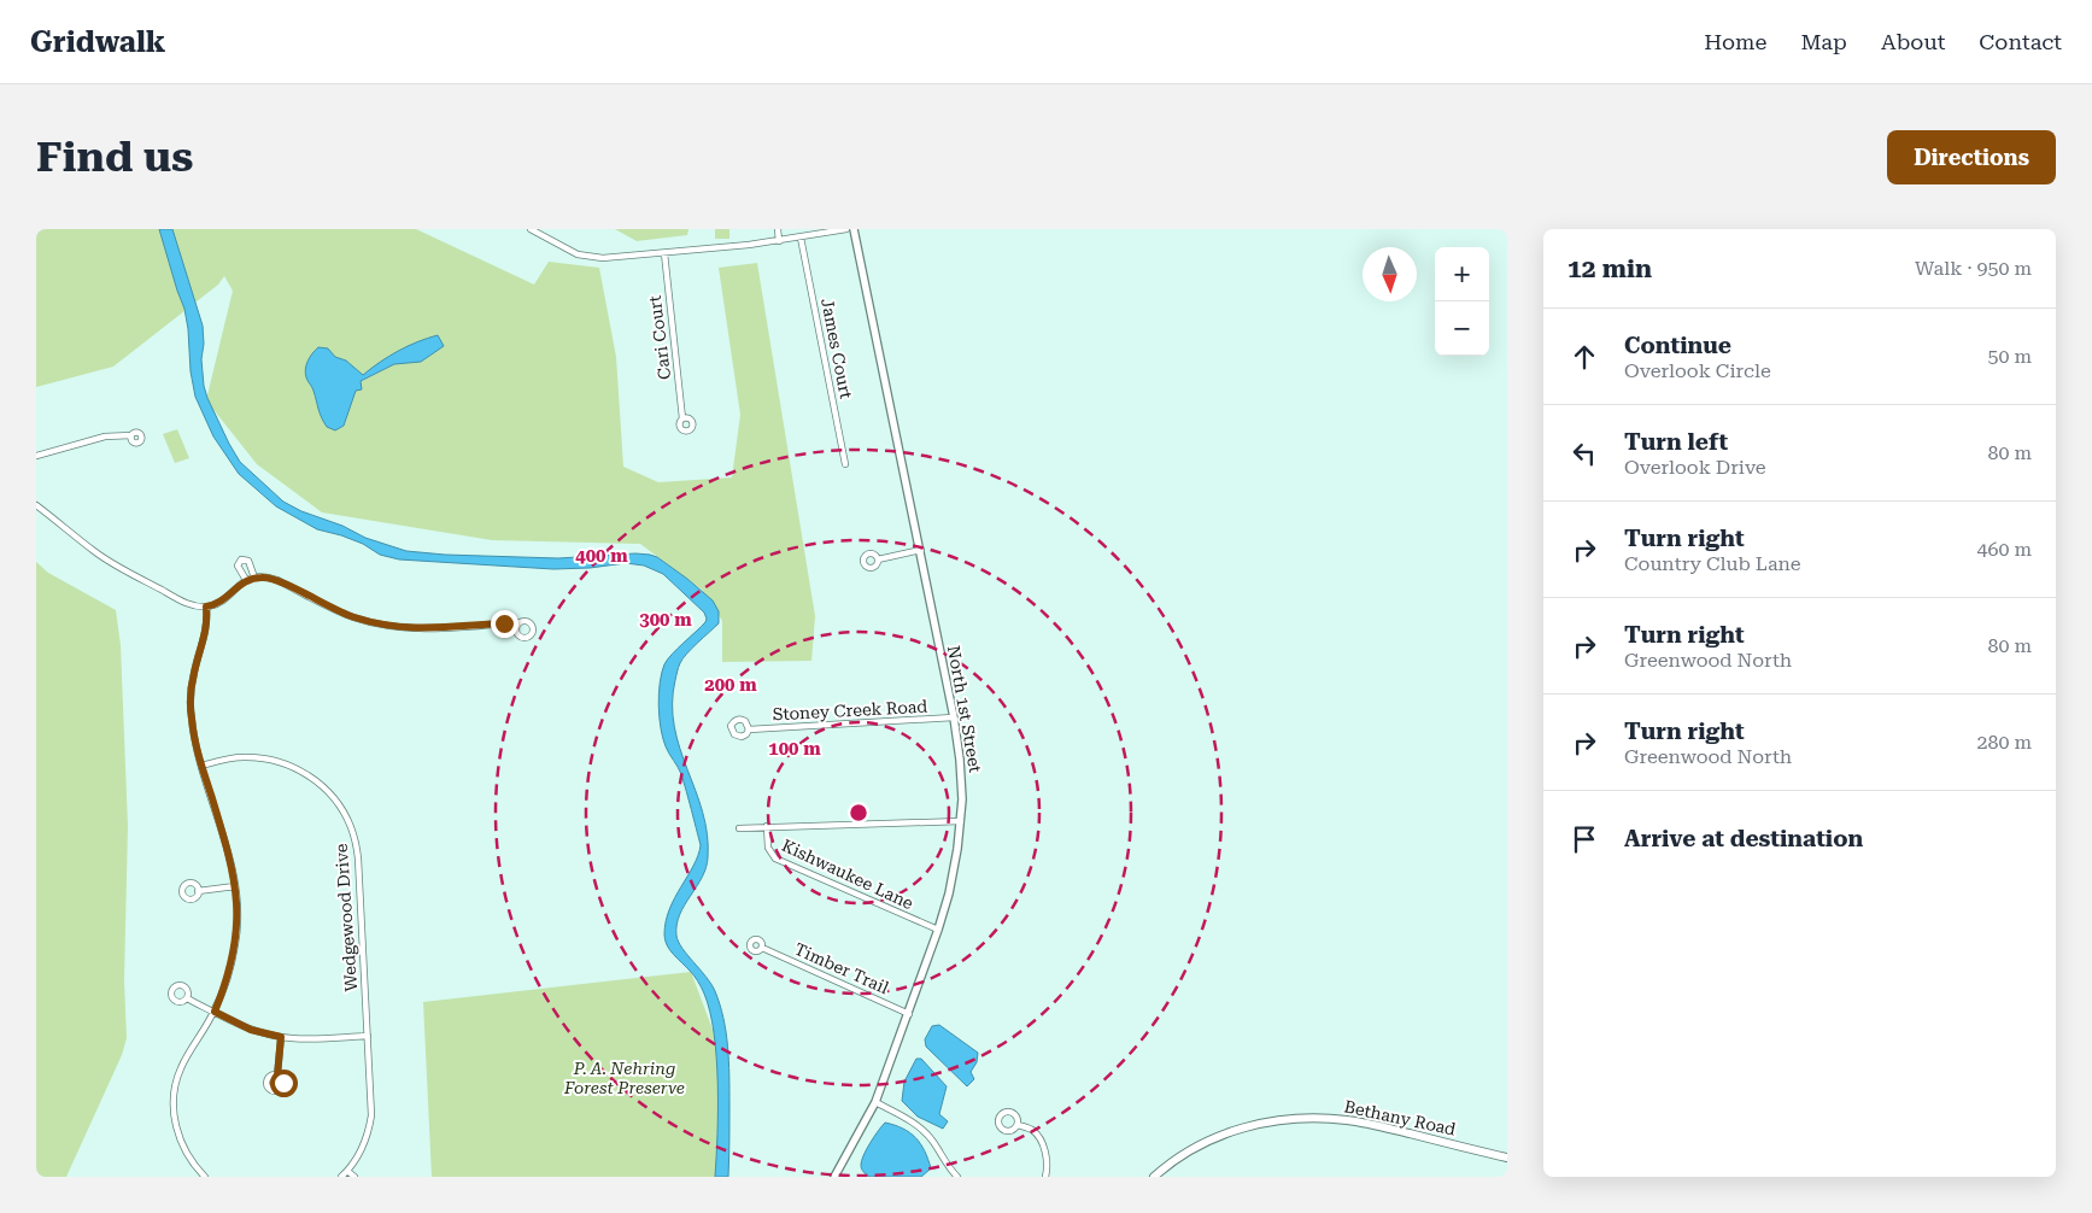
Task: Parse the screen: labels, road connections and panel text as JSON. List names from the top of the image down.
{
  "streets": {
    "main road": ["Bethany Road"],
    "street": [
      "Cari Court",
      "James Court",
      "North 1st Street",
      "Stoney Creek Road",
      "Kishwaukee Lane",
      "Wedgewood Drive",
      "Timber Trail"
    ]
  },
  "crossings": [
    ["North 1st Street", "Stoney Creek Road"],
    ["North 1st Street", "Kishwaukee Lane"],
    ["North 1st Street", "Timber Trail"]
  ],
  "parks": ["P. A. Nehring Forest Preserve"],
  "north": "bottom",
  "page": {
    "header": "Gridwalk",
    "nav": [
      "Home",
      "Map",
      "About",
      "Contact"
    ],
    "buttons": "Directions",
    "title": "Find us",
    "heading": ["12 min", "Walk · 950 m"],
    "map_buttons": ["+", "−"],
    "list": [
      ["Continue", "Overlook Circle", "50 m"],
      ["Turn left", "Overlook Drive", "80 m"],
      ["Turn right", "Country Club Lane", "460 m"],
      ["Turn right", "Greenwood North", "80 m"],
      ["Turn right", "Greenwood North", "280 m"],
      "Arrive at destination"
    ]
  },
  "rings": [
    "400 m",
    "300 m",
    "200 m",
    "100 m"
  ]
}
